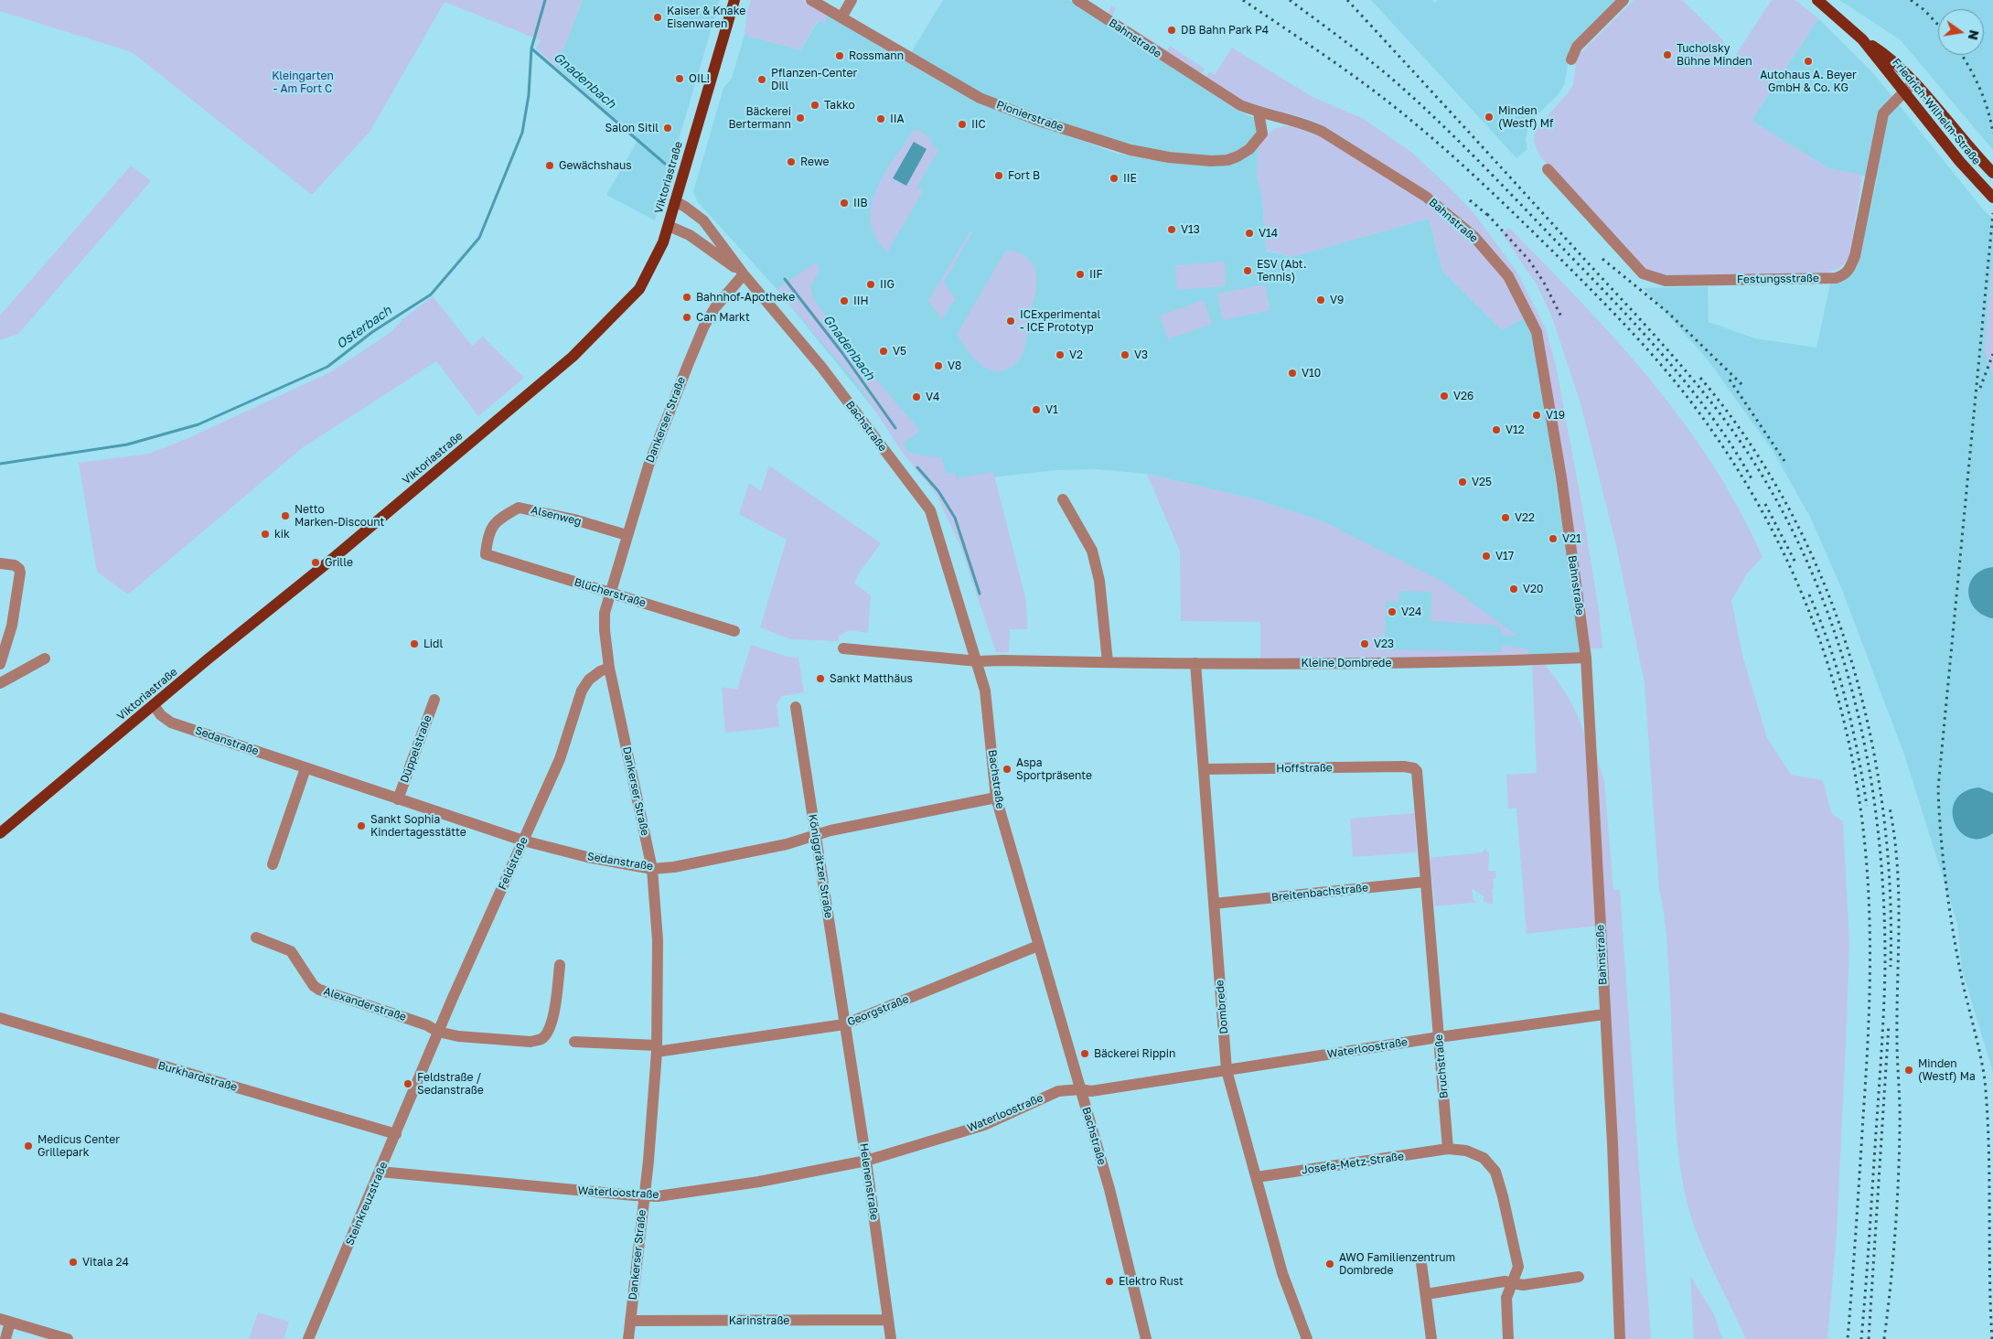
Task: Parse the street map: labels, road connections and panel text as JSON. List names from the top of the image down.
{
  "streets": {
    "main road": ["Friedrich-Wilhelm-Straße", "Viktoriastraße"],
    "street": [
      "Bahnstraße",
      "Pionierstraße",
      "Festungsstraße",
      "Dankerser Straße",
      "Bachstraße",
      "Alsenweg",
      "Blücherstraße",
      "Kleine Dombrede",
      "Sedanstraße",
      "Düppelstraße",
      "Hoffstraße",
      "Feldstraße",
      "Königgrätzer Straße",
      "Breitenbachstraße",
      "Alexanderstraße",
      "Dombrede",
      "Georgstraße",
      "Waterloostraße",
      "Bruchstraße",
      "Burkhardstraße",
      "Josefa-Metz-Straße",
      "Helenenstraße",
      "Steinkreuzstraße",
      "Karinstraße"
    ]
  },
  "crossings": [
    ["Bahnstraße", "Pionierstraße"],
    ["Bahnstraße", "Kleine Dombrede"],
    ["Bahnstraße", "Waterloostraße"],
    ["Friedrich-Wilhelm-Straße", "Festungsstraße"],
    ["Viktoriastraße", "Bachstraße"],
    ["Viktoriastraße", "Sedanstraße"],
    ["Dankerser Straße", "Bachstraße"],
    ["Dankerser Straße", "Alsenweg"],
    ["Dankerser Straße", "Blücherstraße"],
    ["Dankerser Straße", "Sedanstraße"],
    ["Dankerser Straße", "Feldstraße"],
    ["Dankerser Straße", "Georgstraße"],
    ["Dankerser Straße", "Waterloostraße"],
    ["Dankerser Straße", "Karinstraße"],
    ["Bachstraße", "Kleine Dombrede"],
    ["Bachstraße", "Sedanstraße"],
    ["Bachstraße", "Georgstraße"],
    ["Bachstraße", "Waterloostraße"],
    ["Alsenweg", "Blücherstraße"],
    ["Kleine Dombrede", "Dombrede"],
    ["Sedanstraße", "Düppelstraße"],
    ["Sedanstraße", "Feldstraße"],
    ["Sedanstraße", "Königgrätzer Straße"],
    ["Hoffstraße", "Dombrede"],
    ["Hoffstraße", "Bruchstraße"],
    ["Feldstraße", "Alexanderstraße"],
    ["Feldstraße", "Steinkreuzstraße"],
    ["Königgrätzer Straße", "Georgstraße"],
    ["Königgrätzer Straße", "Helenenstraße"],
    ["Breitenbachstraße", "Dombrede"],
    ["Breitenbachstraße", "Bruchstraße"],
    ["Dombrede", "Waterloostraße"],
    ["Dombrede", "Josefa-Metz-Straße"],
    ["Georgstraße", "Helenenstraße"],
    ["Waterloostraße", "Bruchstraße"],
    ["Waterloostraße", "Helenenstraße"],
    ["Waterloostraße", "Steinkreuzstraße"],
    ["Bruchstraße", "Josefa-Metz-Straße"],
    ["Burkhardstraße", "Steinkreuzstraße"],
    ["Helenenstraße", "Karinstraße"]
  ],
  "water": ["Gnadenbach", "Osterbach"],
  "parks": ["Kleingarten - Am Fort C"],
  "places": [
    "Kaiser & Knake Eisenwaren",
    "DB Bahn Park P4",
    "Tucholsky Bühne Minden",
    "Rossmann",
    "Autohaus A. Beyer GmbH & Co. KG",
    "OIL!",
    "Pflanzen-Center Dill",
    "Takko",
    "Minden (Westf) Mf",
    "Bäckerei Bertermann",
    "IIA",
    "IIC",
    "Salon Sitil",
    "Rewe",
    "Gewächshaus",
    "Fort B",
    "IIE",
    "IIB",
    "V13",
    "V14",
    "ESV (Abt. Tennis)",
    "IIF",
    "IIG",
    "Bahnhof-Apotheke",
    "V9",
    "IIH",
    "Can Markt",
    "ICExperimental - ICE Prototyp",
    "V5",
    "V2",
    "V3",
    "V8",
    "V10",
    "V26",
    "V4",
    "V1",
    "V19",
    "V12",
    "V25",
    "Netto Marken-Discount",
    "V22",
    "kik",
    "V21",
    "V17",
    "Grille",
    "V20",
    "V24",
    "Lidl",
    "V23",
    "Sankt Matthäus",
    "Aspa Sportpräsente",
    "Sankt Sophia Kindertagesstätte",
    "Bäckerei Rippin",
    "Minden (Westf) Ma",
    "Feldstraße / Sedanstraße",
    "Medicus Center Grillepark",
    "Vitala 24",
    "AWO Familienzentrum Dombrede",
    "Elektro Rust"
  ],
  "north": "right"
}
